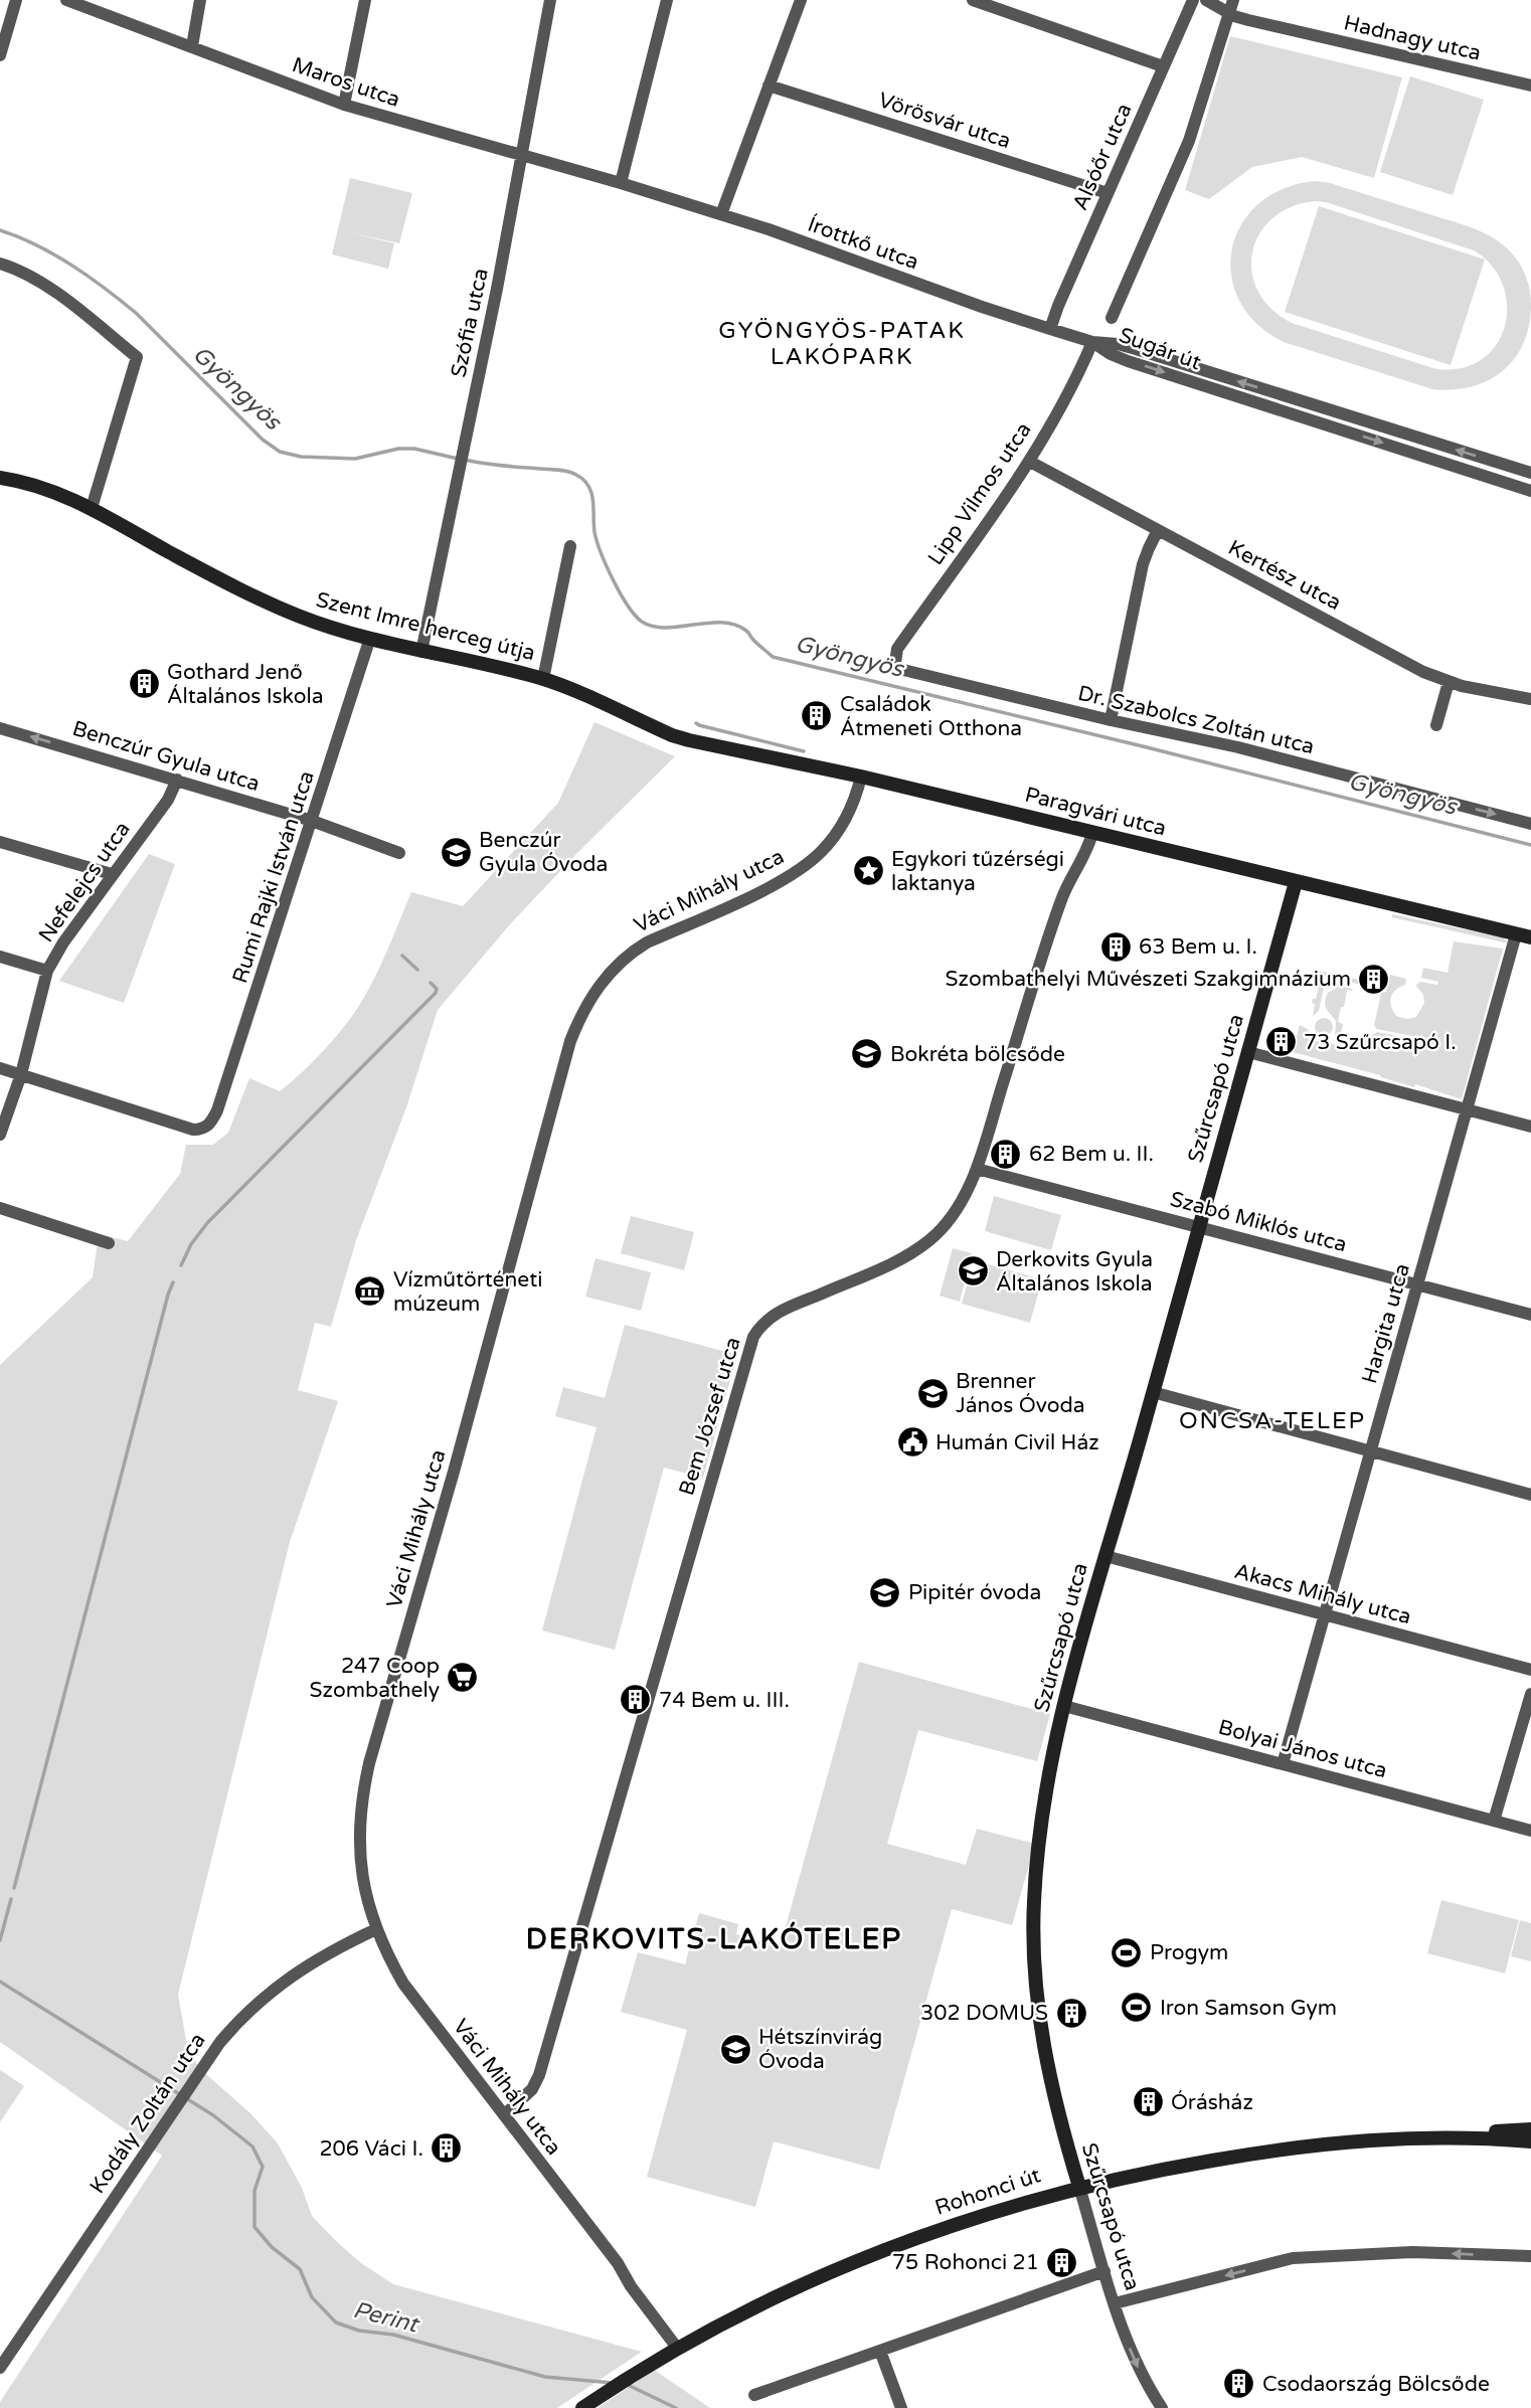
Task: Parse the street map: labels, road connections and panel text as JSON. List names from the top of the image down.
{
  "streets": {
    "street": [
      "Hadnagy utca",
      "Maros utca",
      "Vörösvár utca",
      "Alsóőr utca",
      "Írottkő utca",
      "Szófia utca",
      "Sugár út",
      "Lipp Vilmos utca",
      "Kertész utca",
      "Szent Imre herceg útja",
      "Dr. Szabolcs Zoltán utca",
      "Benczúr Gyula utca",
      "Paragvári utca",
      "Rumi Rajki István utca",
      "Nefelejcs utca",
      "Váci Mihály utca",
      "Szűrcsapó utca",
      "Szabó Miklós utca",
      "Hargita utca",
      "Bem József utca",
      "Akacs Mihály utca",
      "Bolyai János utca",
      "Kodály Zoltán utca",
      "Rohonci út"
    ]
  },
  "crossings": [
    ["Maros utca", "Írottkő utca"],
    ["Maros utca", "Szófia utca"],
    ["Vörösvár utca", "Alsóőr utca"],
    ["Alsóőr utca", "Írottkő utca"],
    ["Írottkő utca", "Sugár út"],
    ["Írottkő utca", "Lipp Vilmos utca"],
    ["Szófia utca", "Szent Imre herceg útja"],
    ["Sugár út", "Lipp Vilmos utca"],
    ["Lipp Vilmos utca", "Kertész utca"],
    ["Lipp Vilmos utca", "Dr. Szabolcs Zoltán utca"],
    ["Szent Imre herceg útja", "Paragvári utca"],
    ["Szent Imre herceg útja", "Rumi Rajki István utca"],
    ["Benczúr Gyula utca", "Rumi Rajki István utca"],
    ["Benczúr Gyula utca", "Nefelejcs utca"],
    ["Paragvári utca", "Váci Mihály utca"],
    ["Paragvári utca", "Szűrcsapó utca"],
    ["Paragvári utca", "Hargita utca"],
    ["Paragvári utca", "Bem József utca"],
    ["Rumi Rajki István utca", "Nefelejcs utca"],
    ["Váci Mihály utca", "Bem József utca"],
    ["Váci Mihály utca", "Kodály Zoltán utca"],
    ["Váci Mihály utca", "Rohonci út"],
    ["Szűrcsapó utca", "Szabó Miklós utca"],
    ["Szűrcsapó utca", "Akacs Mihály utca"],
    ["Szűrcsapó utca", "Bolyai János utca"],
    ["Szűrcsapó utca", "Rohonci út"],
    ["Szabó Miklós utca", "Hargita utca"],
    ["Szabó Miklós utca", "Bem József utca"],
    ["Hargita utca", "Akacs Mihály utca"],
    ["Hargita utca", "Bolyai János utca"]
  ],
  "one_way": ["Dr. Szabolcs Zoltán utca"],
  "districts": ["GYÖNGYÖS-PATAK LAKÓPARK", "ONCSA-TELEP", "DERKOVITS-LAKÓTELEP"],
  "water": ["Gyöngyös", "Perint"],
  "places": {
    "building": [
      "Gothard Jenő Általános Iskola",
      "Családok Átmeneti Otthona",
      "63 Bem u. I.",
      "Szombathelyi Művészeti Szakgimnázium",
      "73 Szűrcsapó I.",
      "62 Bem u. II.",
      "74 Bem u. III.",
      "302 DOMUS",
      "Órásház",
      "206 Váci I.",
      "75 Rohonci 21",
      "Csodaország Bölcsőde"
    ],
    "school or university": [
      "Benczúr Gyula Óvoda",
      "Bokréta bölcsőde",
      "Derkovits Gyula Általános Iskola",
      "Brenner János Óvoda",
      "Pipitér óvoda",
      "Hétszínvirág Óvoda"
    ],
    "place": ["Egykori tűzérségi laktanya"],
    "museum": ["Vízműtörténeti múzeum"],
    "public building": ["Humán Civil Ház"],
    "supermarket": ["247 Coop Szombathely"],
    "sports": ["Progym", "Iron Samson Gym"]
  }
}
